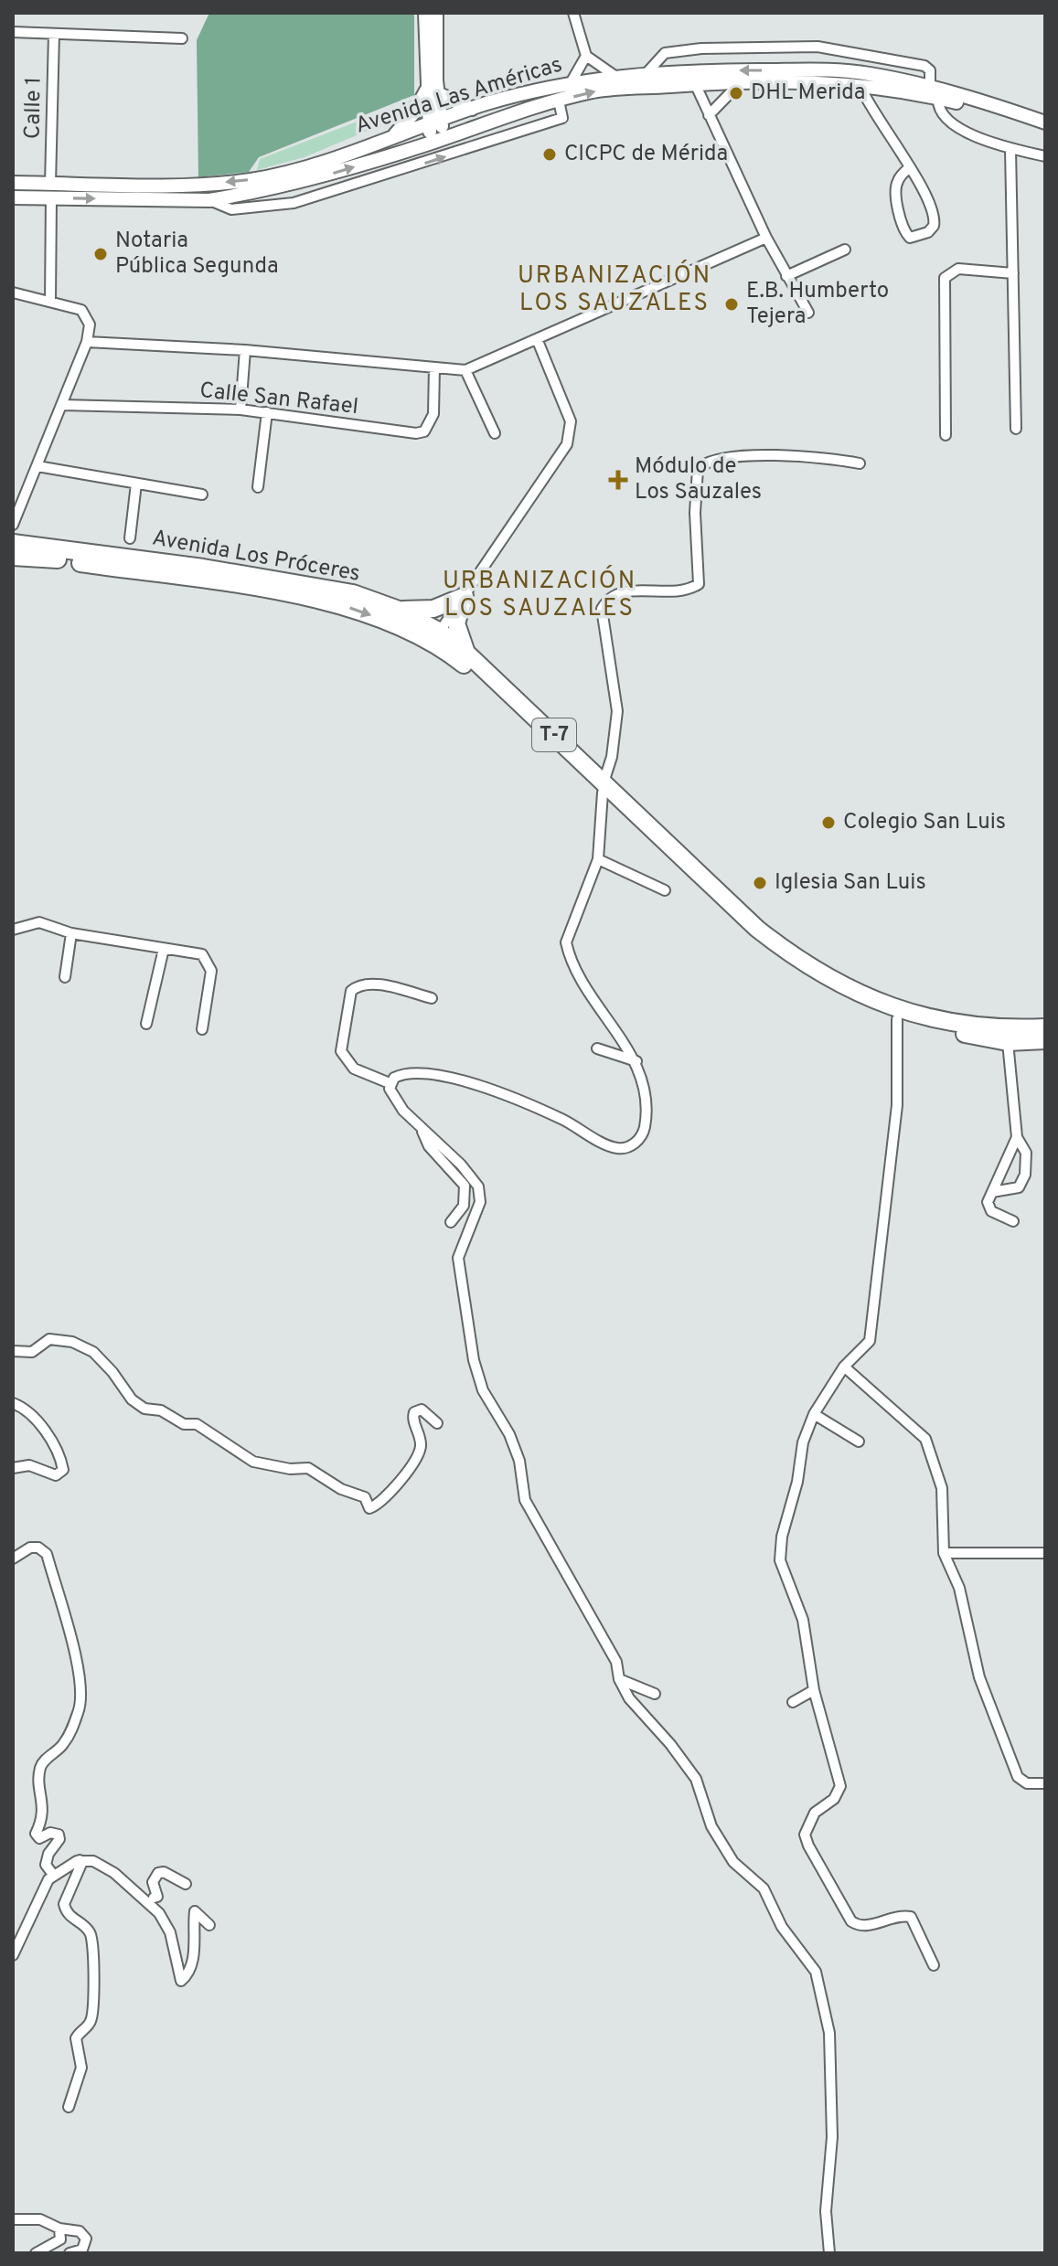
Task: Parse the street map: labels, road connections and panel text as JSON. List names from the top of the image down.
{
  "streets": {
    "highway": ["Avenida Los Próceres", "T-7"],
    "street": ["Avenida Las Américas", "Calle 1", "Calle San Rafael"]
  },
  "crossings": [
    ["Avenida Las Américas", "Calle 1"],
    ["Avenida Los Próceres", "T-7"]
  ],
  "districts": ["URBANIZACIÓN LOS SAUZALES", "URBANIZACIÓN LOS SAUZALES"],
  "places": {
    "other": [
      "DHL Merida",
      "CICPC de Mérida",
      "Notaria Pública Segunda",
      "E.B. Humberto Tejera",
      "Colegio San Luis",
      "Iglesia San Luis"
    ],
    "health": ["Módulo de Los Sauzales"]
  }
}
